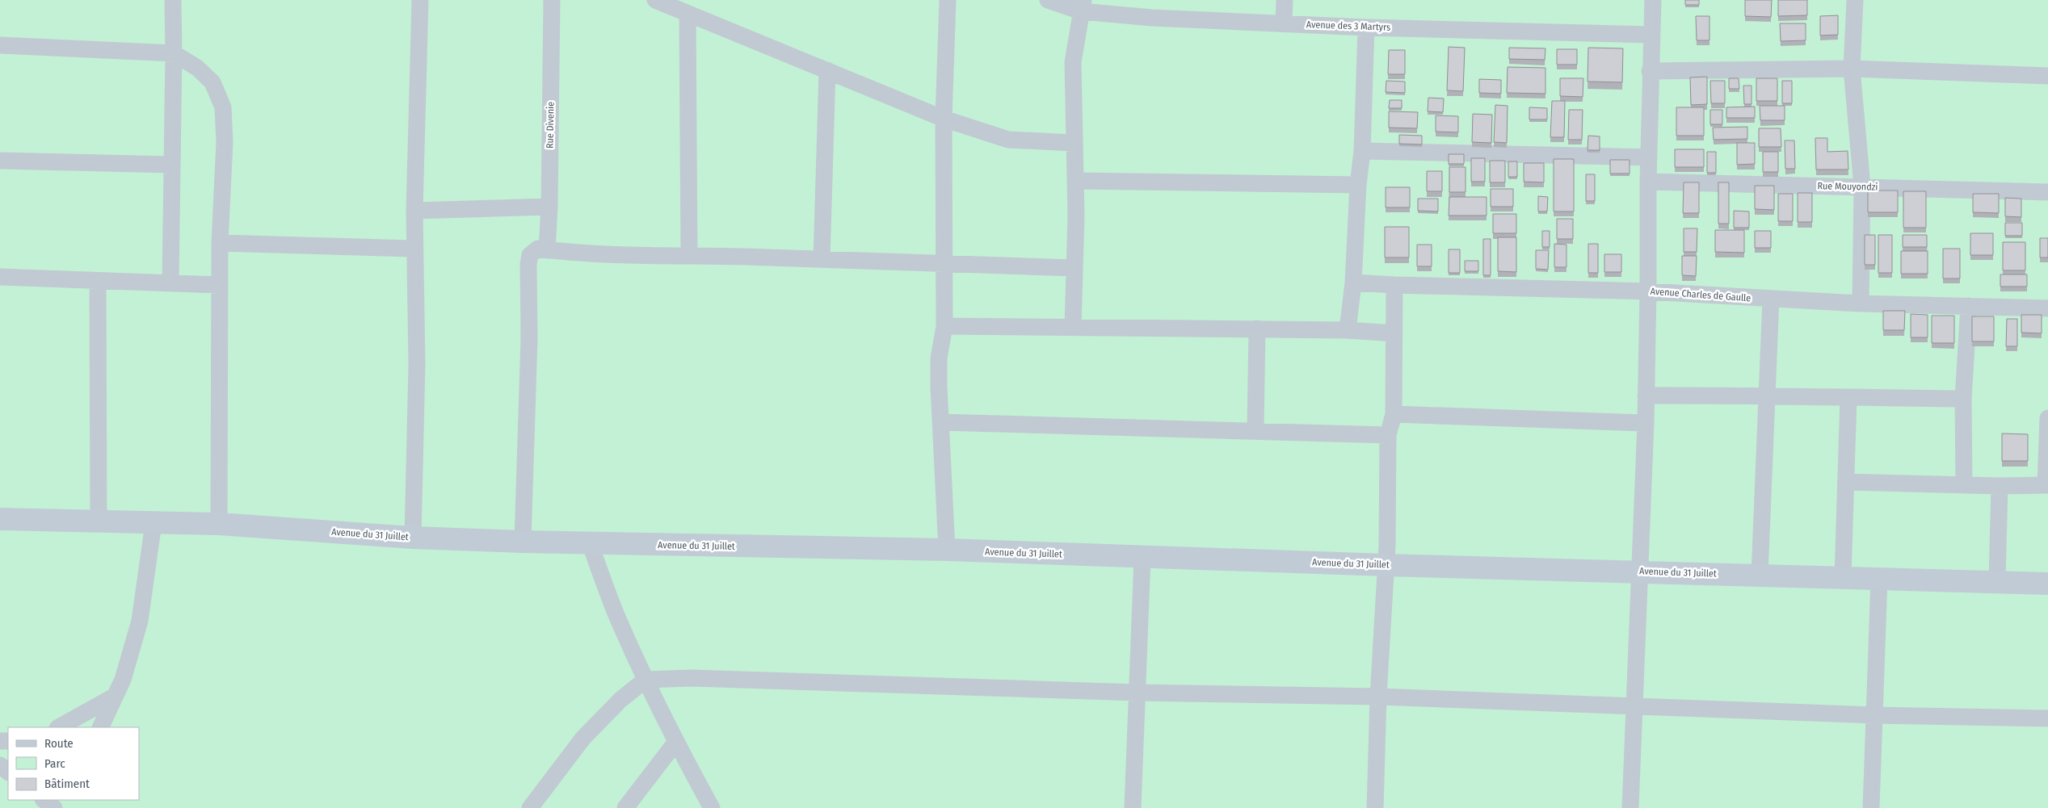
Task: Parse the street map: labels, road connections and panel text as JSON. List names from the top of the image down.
{
  "streets": {
    "street": [
      "Avenue des 3 Martyrs",
      "Rue Divenie",
      "Rue Mouyondzi",
      "Avenue Charles de Gaulle",
      "Avenue du 31 Juillet"
    ]
  },
  "legend": ["Route", "Parc", "Bâtiment"]
}
